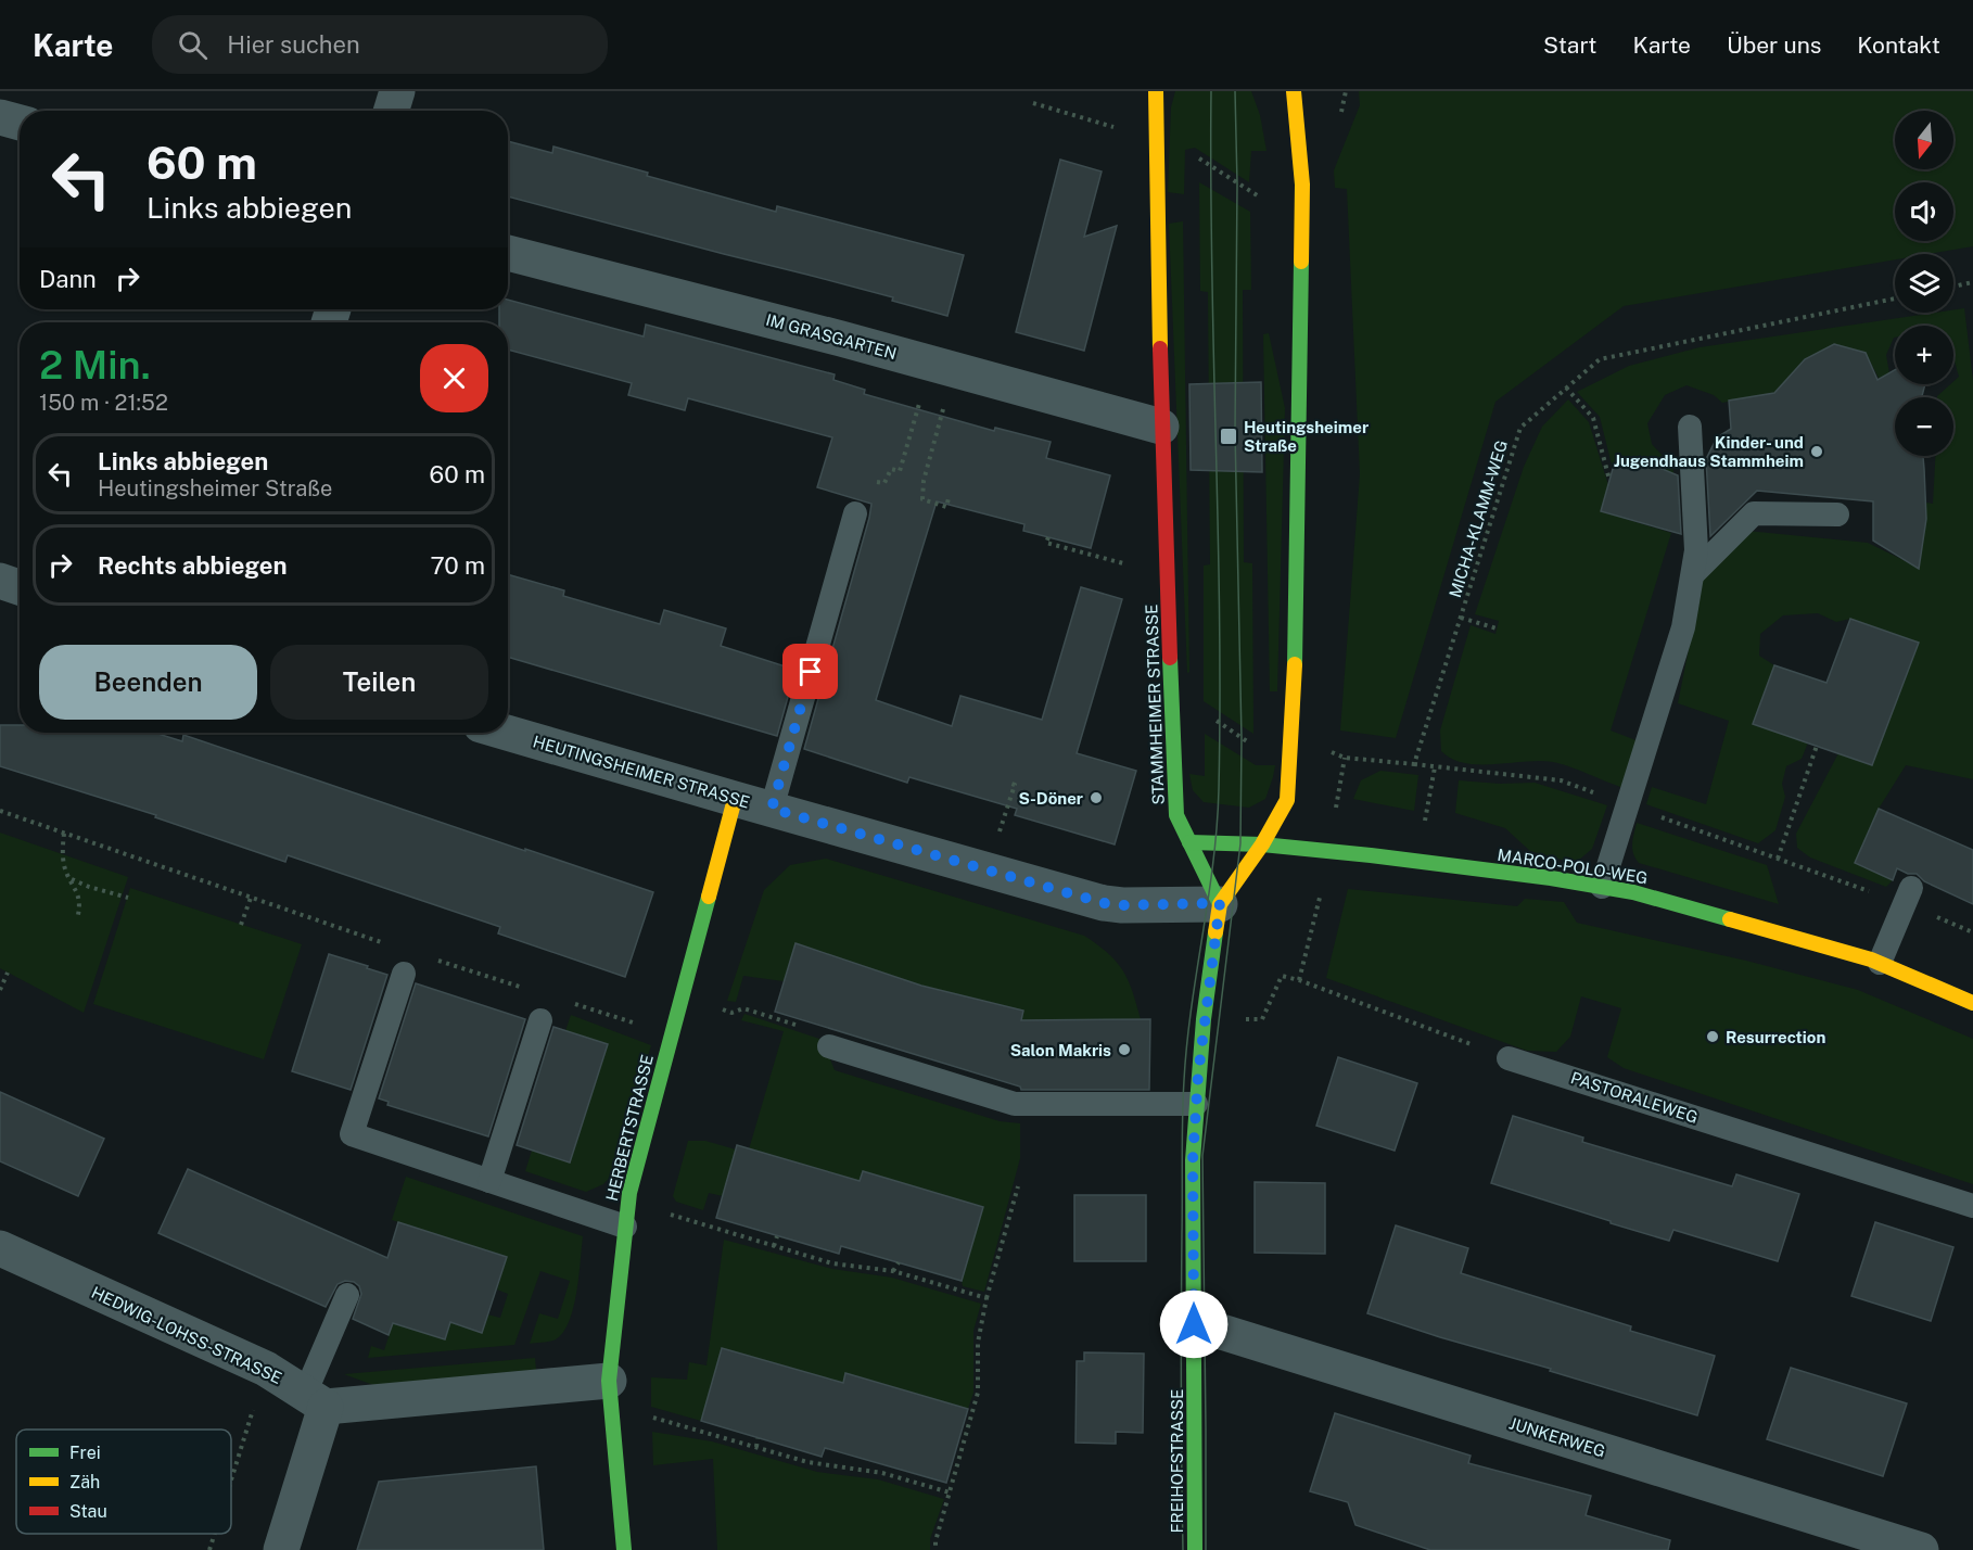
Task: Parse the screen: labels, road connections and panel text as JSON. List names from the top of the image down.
{
  "streets": {
    "street": [
      "IM GRASGARTEN",
      "STAMMHEIMER STRASSE",
      "HEUTINGSHEIMER STRASSE",
      "MARCO-POLO-WEG",
      "HERBERTSTRASSE",
      "HEDWIG-LOHSS-STRASSE",
      "JUNKERWEG",
      "FREIHOFSTRASSE"
    ],
    "lane": ["PASTORALEWEG"],
    "path": ["MICHA-KLAMM-WEG"]
  },
  "crossings": [
    ["IM GRASGARTEN", "STAMMHEIMER STRASSE"],
    ["STAMMHEIMER STRASSE", "HEUTINGSHEIMER STRASSE"],
    ["STAMMHEIMER STRASSE", "MARCO-POLO-WEG"],
    ["STAMMHEIMER STRASSE", "FREIHOFSTRASSE"],
    ["HEUTINGSHEIMER STRASSE", "HERBERTSTRASSE"],
    ["HEUTINGSHEIMER STRASSE", "FREIHOFSTRASSE"],
    ["JUNKERWEG", "FREIHOFSTRASSE"]
  ],
  "places": {
    "transit": ["Heutingsheimer Straße"],
    "other": [
      "Kinder- und Jugendhaus Stammheim",
      "S-Döner",
      "Resurrection",
      "Salon Makris"
    ]
  },
  "legend": ["Frei", "Zäh", "Stau"],
  "north": "bottom",
  "page": {
    "header": "Karte",
    "search": "Hier suchen",
    "nav": [
      "Start",
      "Karte",
      "Über uns",
      "Kontakt"
    ],
    "map_buttons": ["+", "−"],
    "turn": ["60 m", "Links abbiegen"],
    "then": "Dann",
    "heading": ["2 Min.", "150 m · 21:52"],
    "list": [
      {
        "name": "Links abbiegen",
        "note": "Heutingsheimer Straße",
        "value": "60 m"
      },
      {
        "name": "Rechts abbiegen",
        "value": "70 m"
      }
    ],
    "buttons": ["Beenden", "Teilen"]
  }
}
